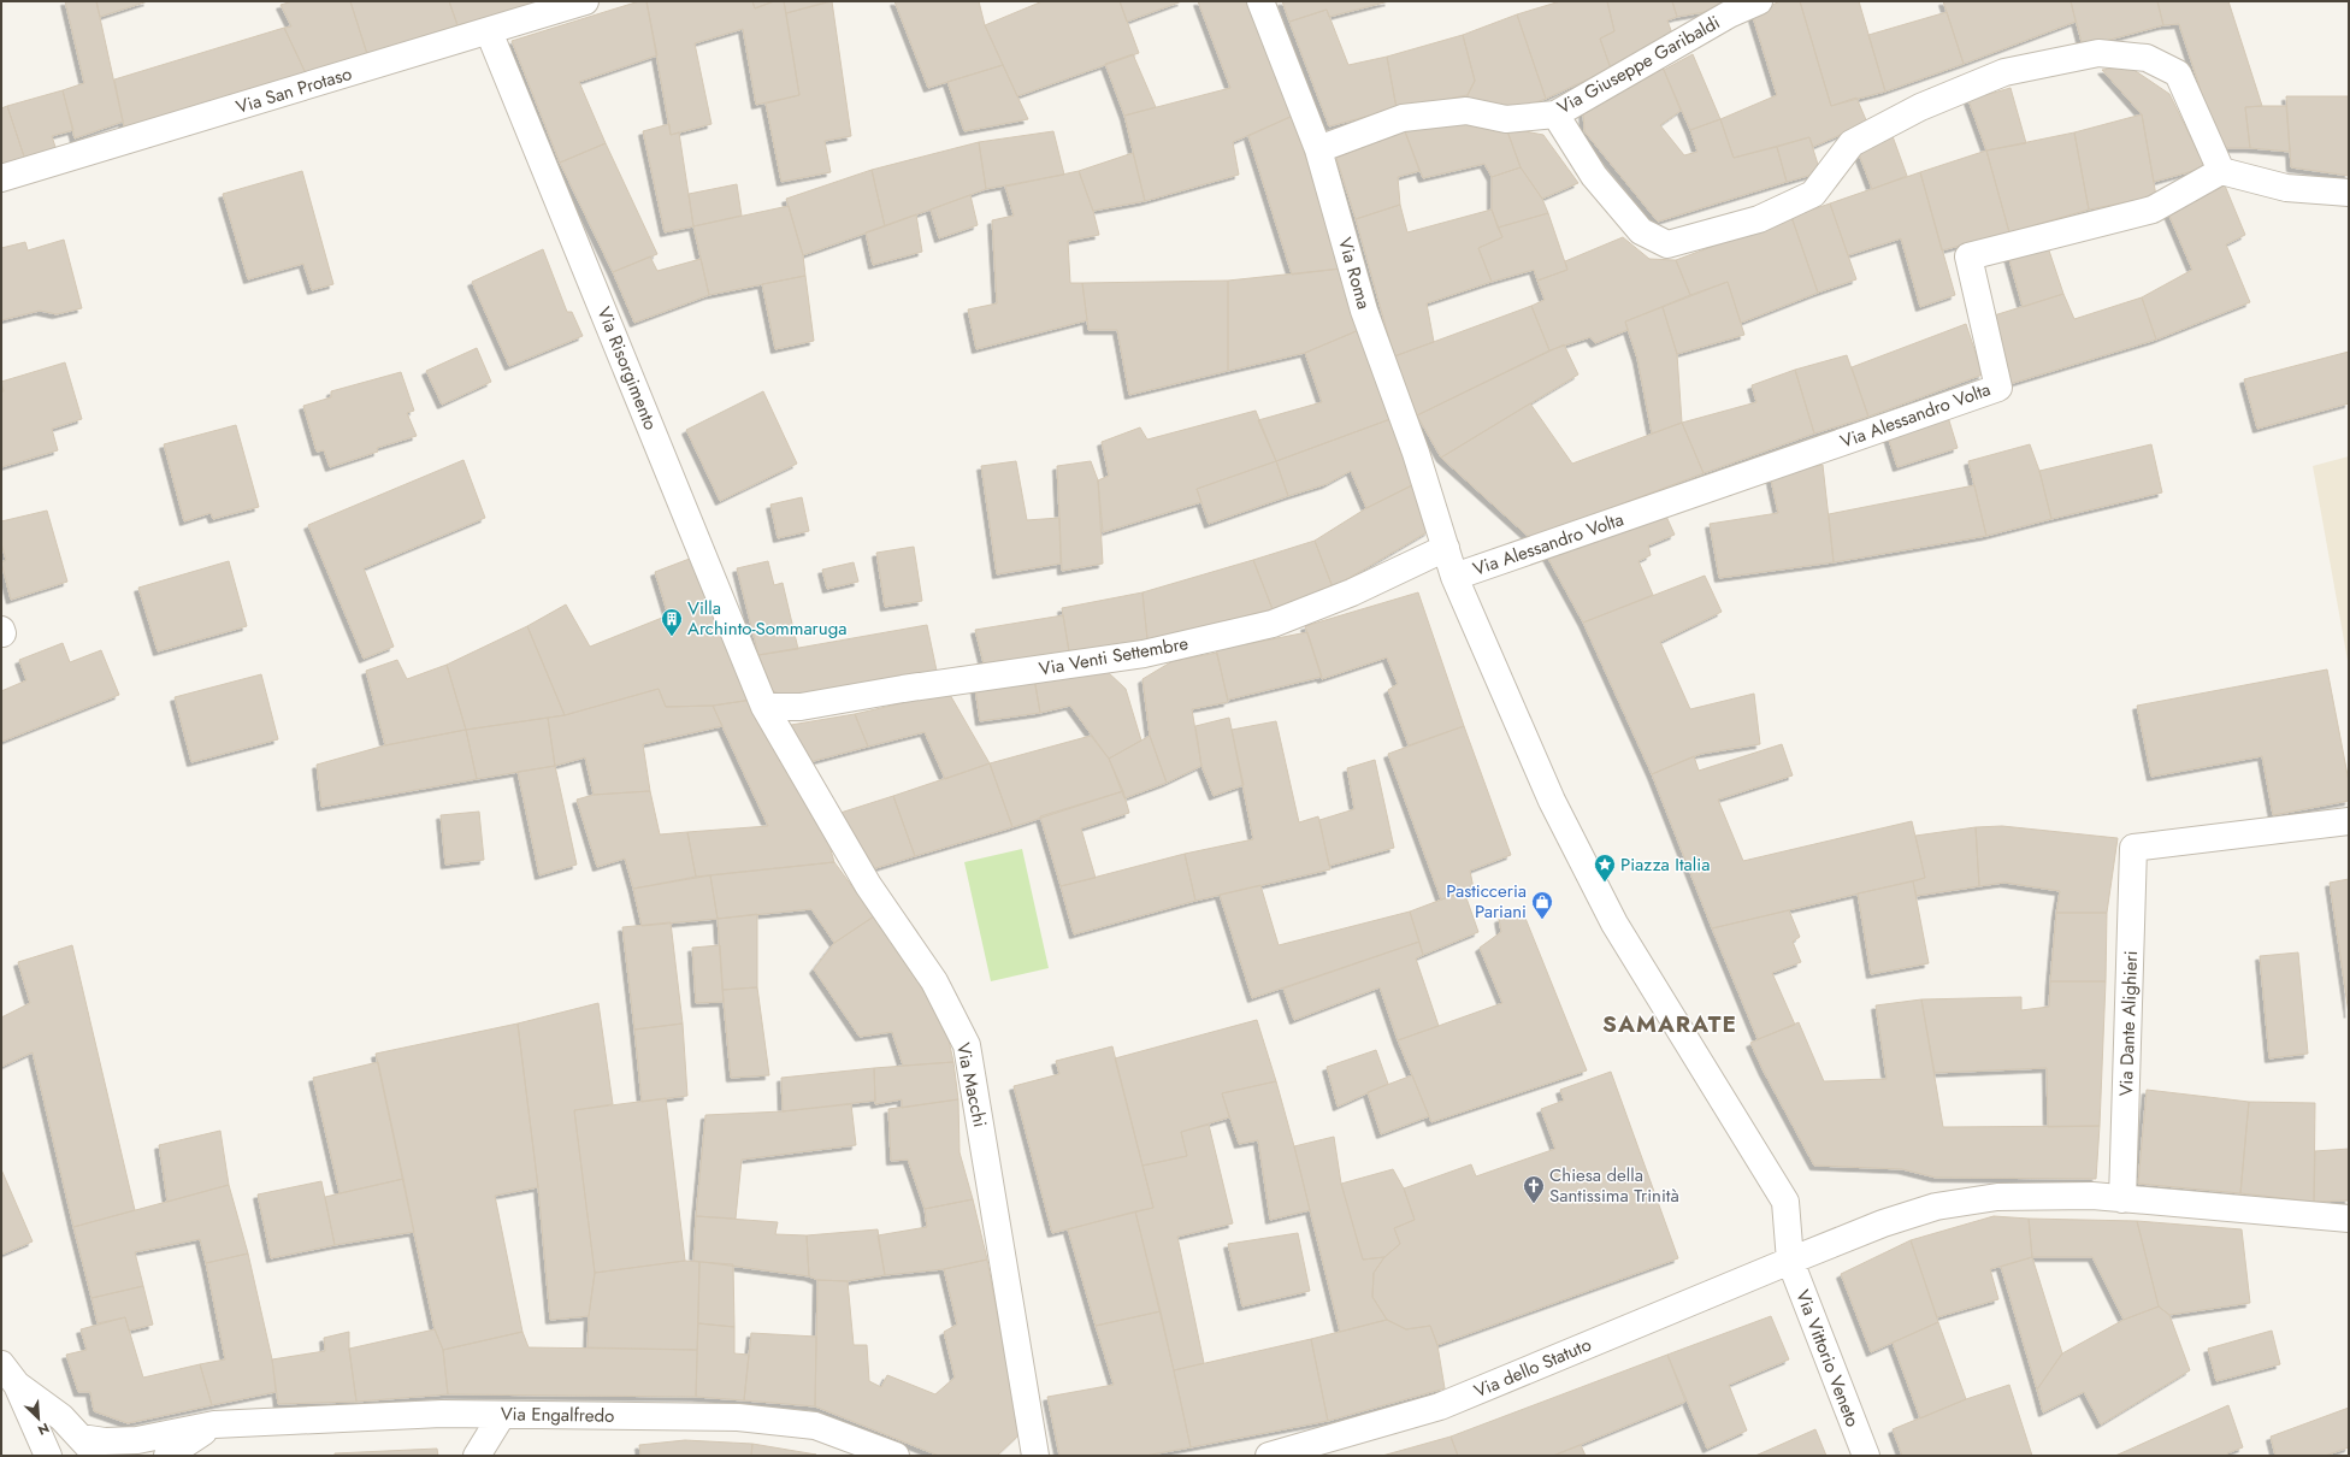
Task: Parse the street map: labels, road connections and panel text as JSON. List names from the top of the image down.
{
  "streets": {
    "street": [
      "Via Giuseppe Garibaldi",
      "Via San Protaso",
      "Via Roma",
      "Via Risorgimento",
      "Via Alessandro Volta",
      "Via Venti Settembre",
      "Via Dante Alighieri",
      "Via Macchi",
      "Via Vittorio Veneto",
      "Via dello Statuto",
      "Via Engalfredo"
    ]
  },
  "crossings": [
    ["Via Giuseppe Garibaldi", "Via Roma"],
    ["Via San Protaso", "Via Risorgimento"],
    ["Via Roma", "Via Venti Settembre"],
    ["Via Risorgimento", "Via Venti Settembre"],
    ["Via Risorgimento", "Via Macchi"],
    ["Via Venti Settembre", "Via Macchi"],
    ["Via Vittorio Veneto", "Via dello Statuto"]
  ],
  "districts": ["SAMARATE"],
  "places": {
    "building": ["Villa Archinto-Sommaruga"],
    "place": ["Piazza Italia"],
    "shop": ["Pasticceria Pariani"],
    "church": ["Chiesa della Santissima Trinità"]
  },
  "north": "bottom right"
}
